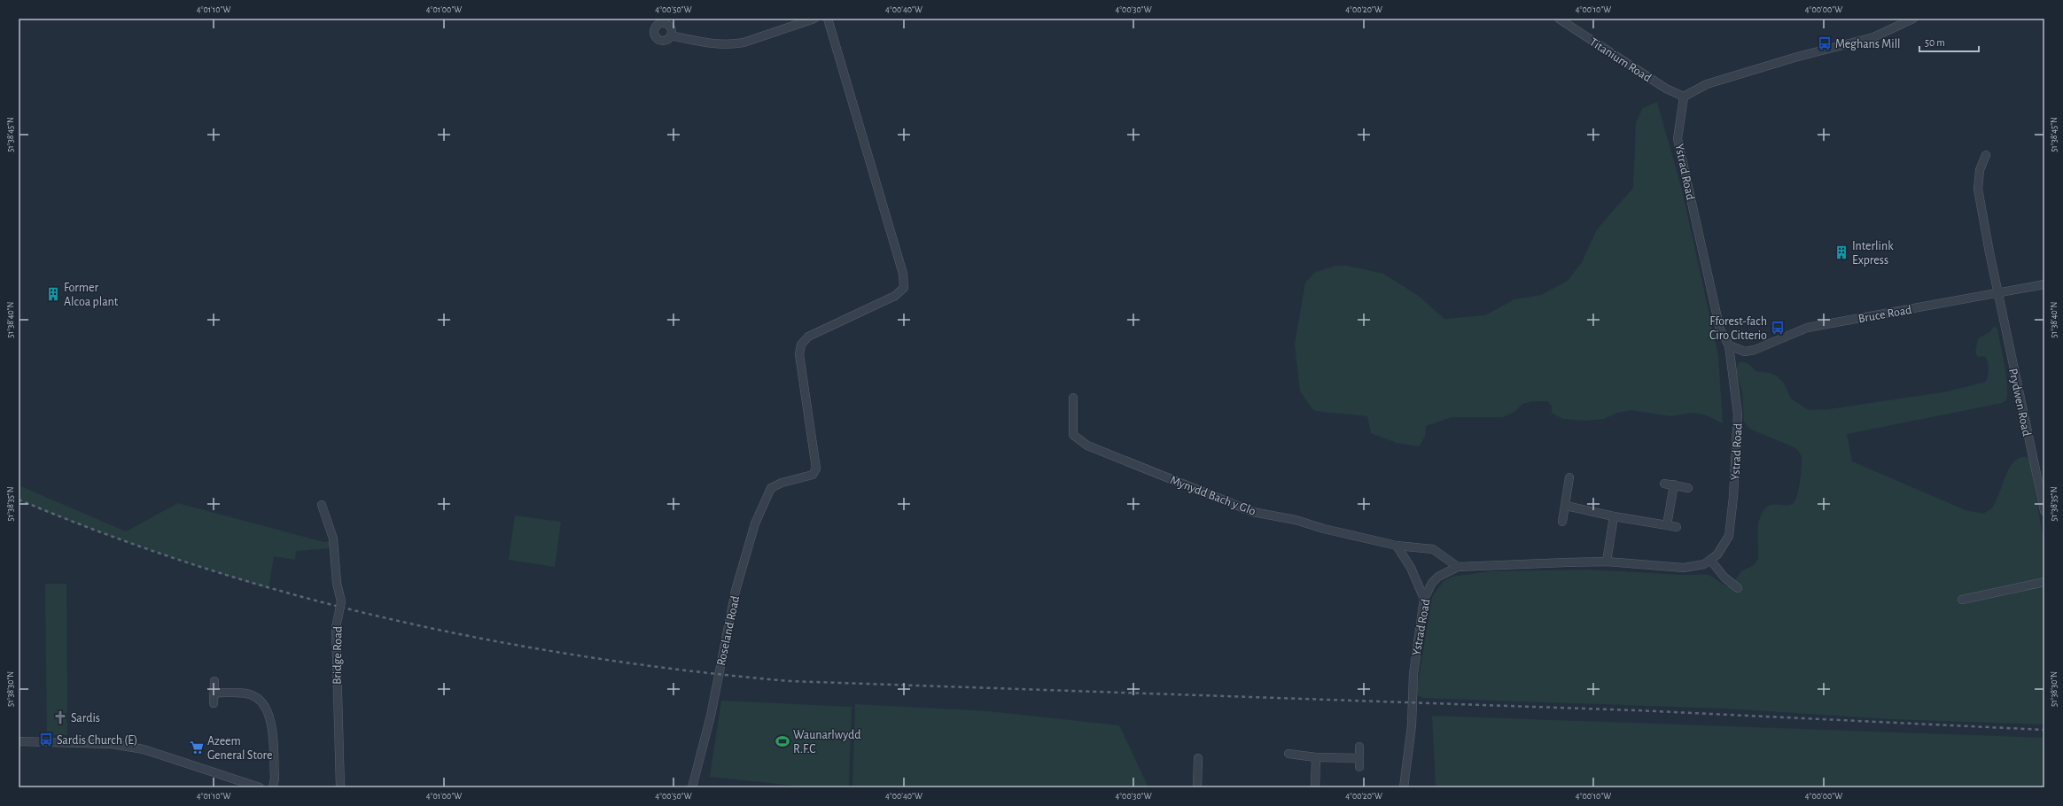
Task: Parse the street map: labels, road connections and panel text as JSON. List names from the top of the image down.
{
  "streets": {
    "street": [
      "Titanium Road",
      "Ystrad Road",
      "Bruce Road",
      "Prydwen Road",
      "Mynydd Bach y Glo",
      "Roseland Road",
      "Bridge Road"
    ]
  },
  "crossings": [
    ["Titanium Road", "Ystrad Road"],
    ["Ystrad Road", "Bruce Road"],
    ["Ystrad Road", "Mynydd Bach y Glo"],
    ["Bruce Road", "Prydwen Road"]
  ],
  "places": {
    "bus stop": ["Meghans Mill", "Fforest-fach Ciro Citterio", "Sardis Church (E)"],
    "building": ["Interlink Express", "Former Alcoa plant"],
    "church": ["Sardis"],
    "sports": ["Waunarlwydd R.F.C"],
    "supermarket": ["Azeem General Store"]
  },
  "scale_bar": "50 m",
  "coordinates": [
    "4°01'10\"W",
    "4°01'00\"W",
    "4°00'50\"W",
    "4°00'40\"W",
    "4°00'30\"W",
    "4°00'20\"W",
    "4°00'10\"W",
    "4°00'00\"W",
    "51°38'45\"N",
    "51°38'40\"N",
    "51°38'35\"N",
    "51°38'30\"N"
  ]
}
